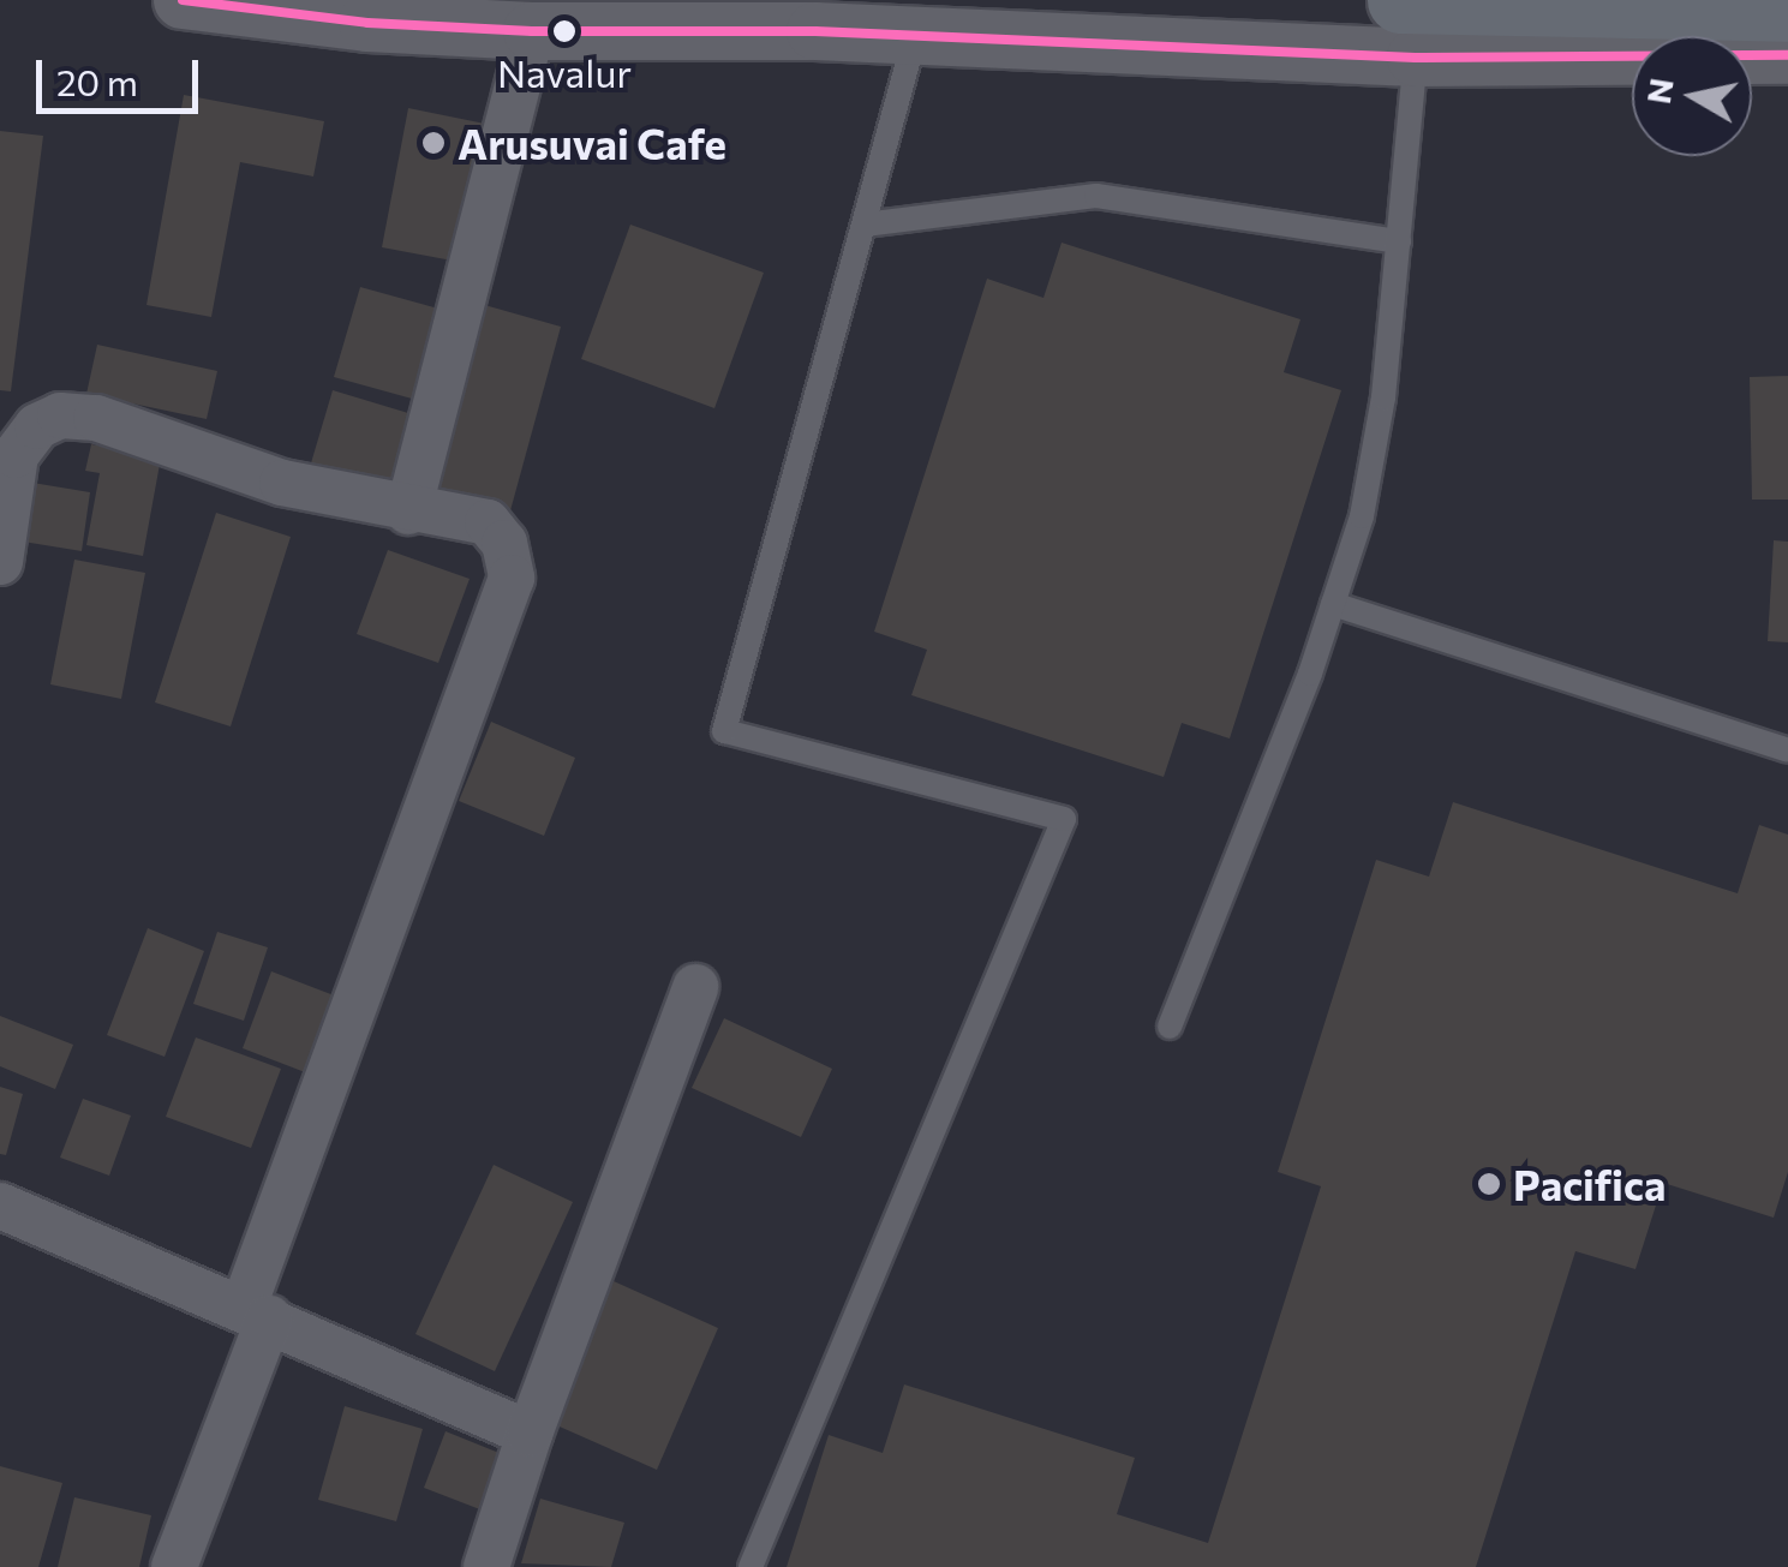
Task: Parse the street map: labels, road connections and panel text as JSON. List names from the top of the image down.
{
  "places": ["Navalur", "Arusuvai Cafe", "Pacifica"],
  "scale_bar": "20 m",
  "north": "left"
}
